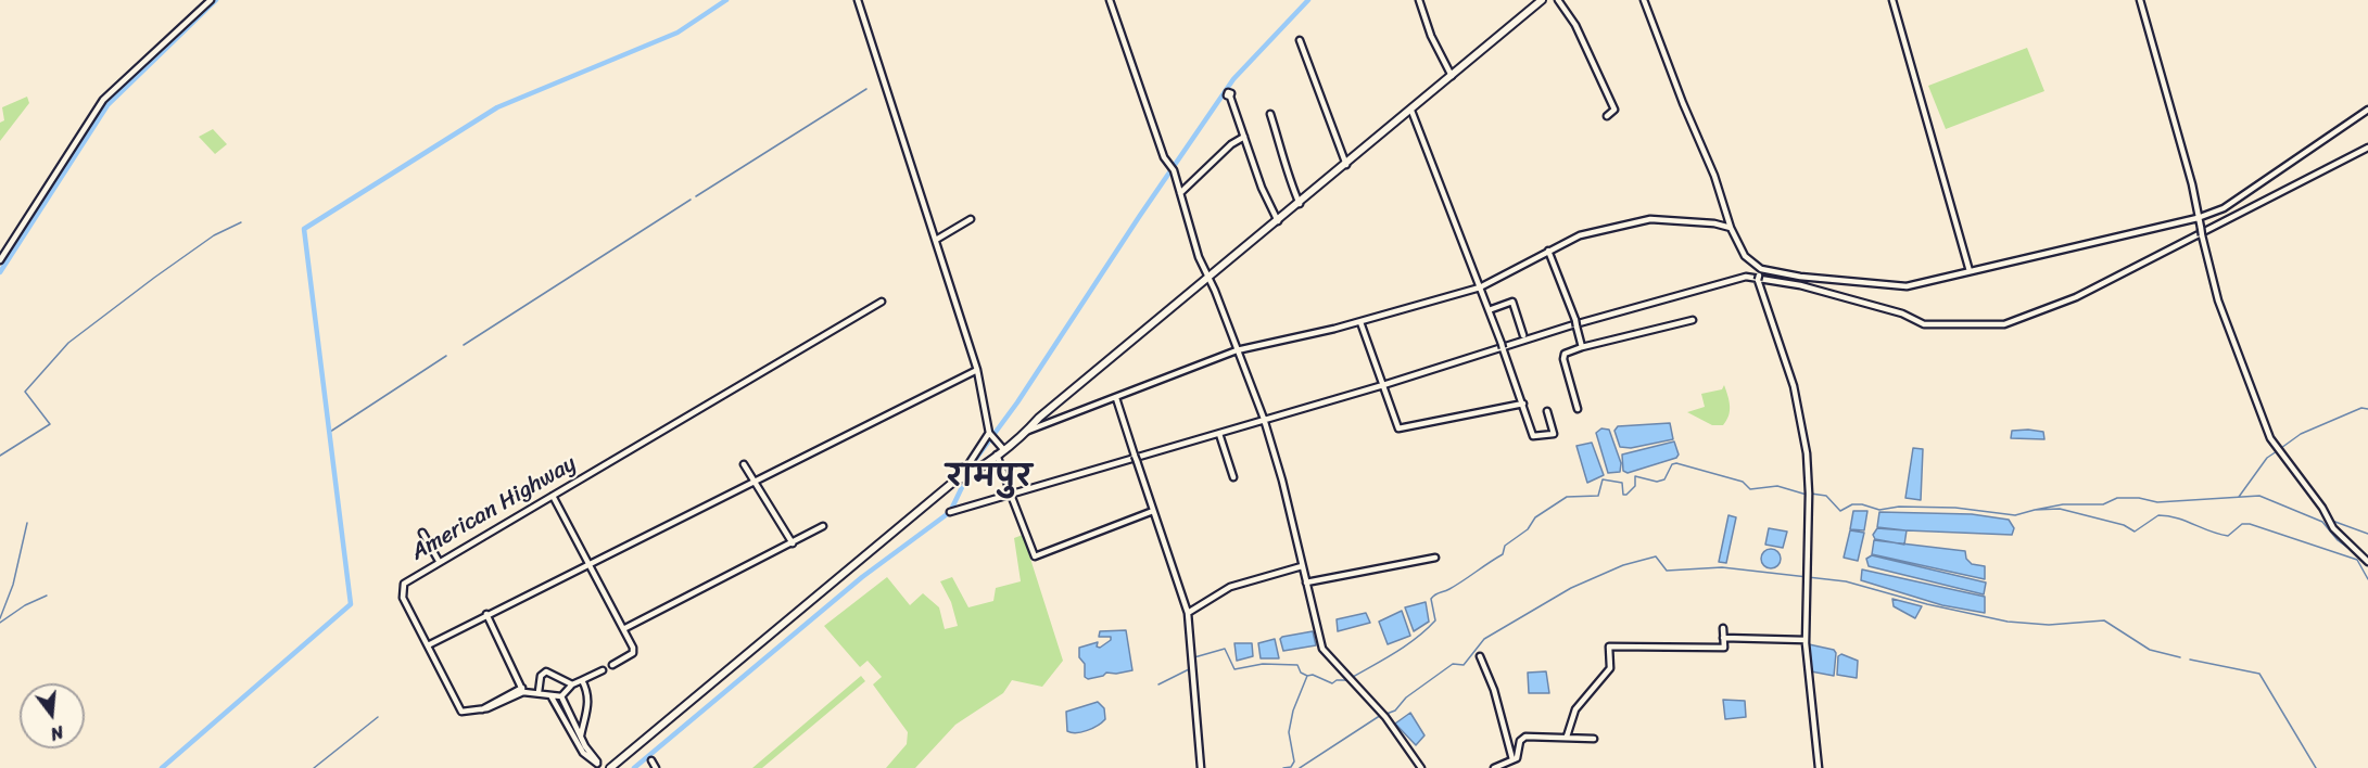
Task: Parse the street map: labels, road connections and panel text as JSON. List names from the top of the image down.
{
  "streets": {
    "street": ["American Highway"]
  },
  "districts": ["रामपुर"],
  "north": "bottom"
}
